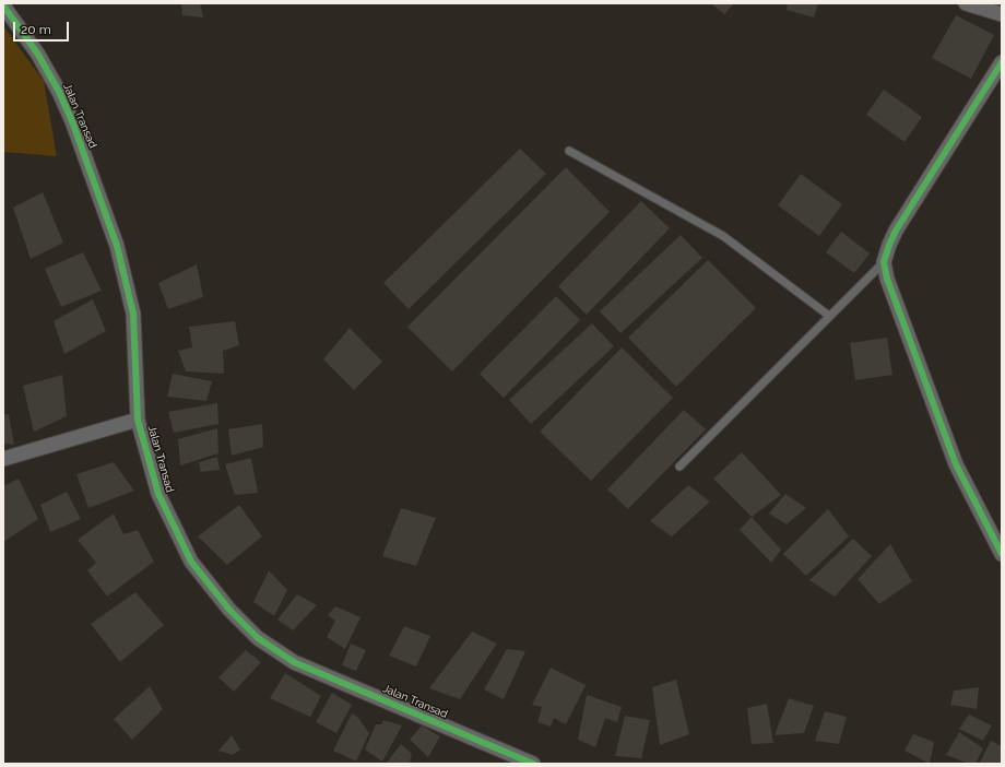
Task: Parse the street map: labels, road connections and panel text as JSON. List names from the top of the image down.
{
  "streets": {
    "street": ["Jalan Transad"]
  },
  "scale_bar": "20 m"
}
